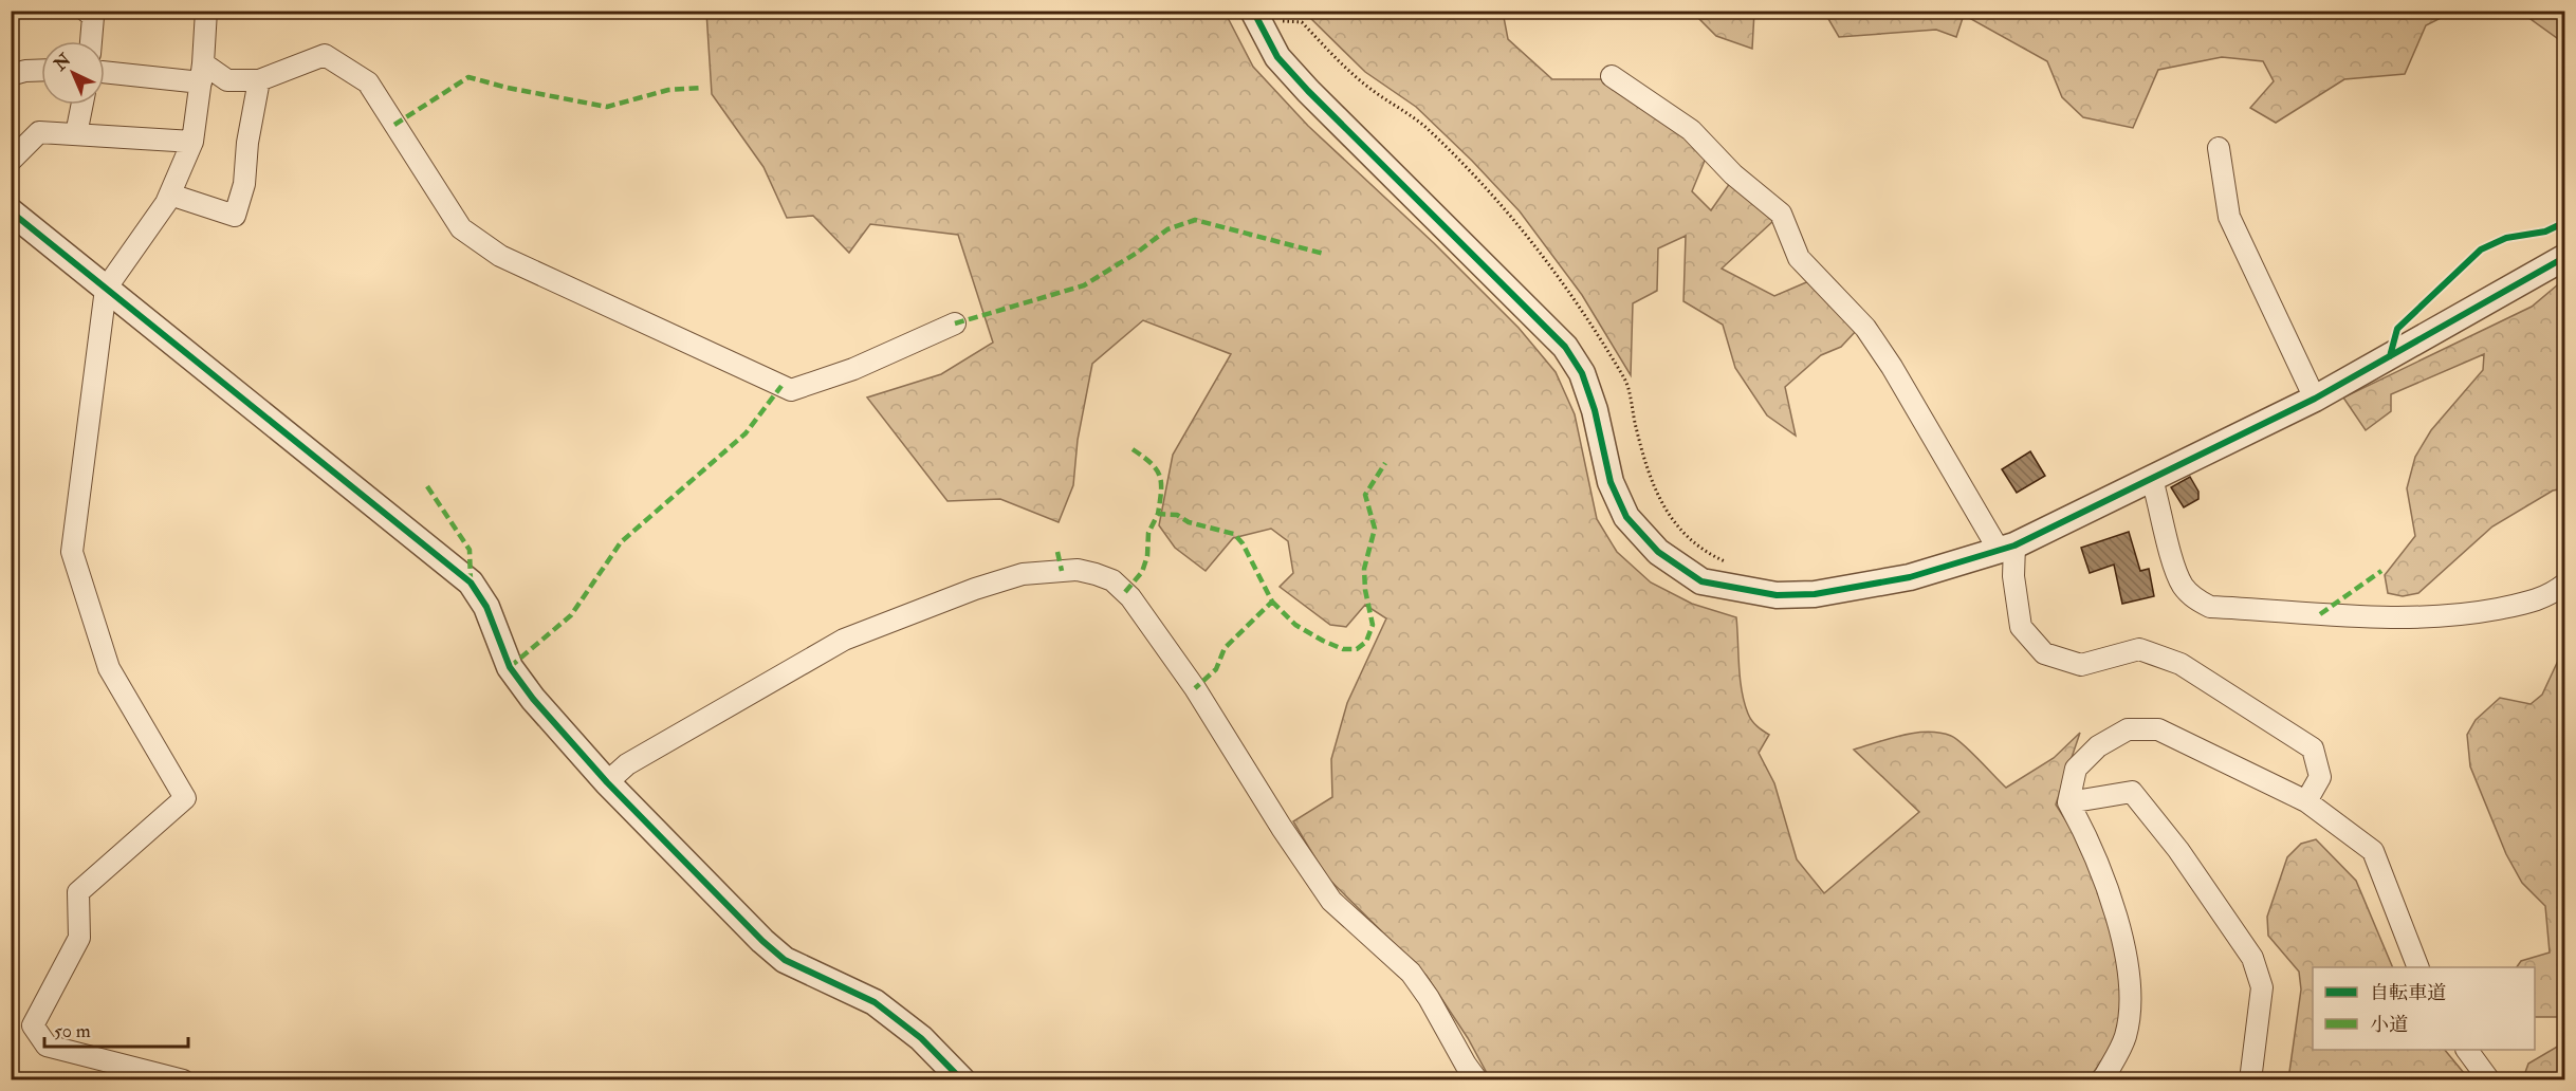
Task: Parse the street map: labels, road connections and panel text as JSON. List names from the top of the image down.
{
  "legend": ["自転車道", "小道"],
  "scale_bar": "50 m",
  "north": "top left"
}
